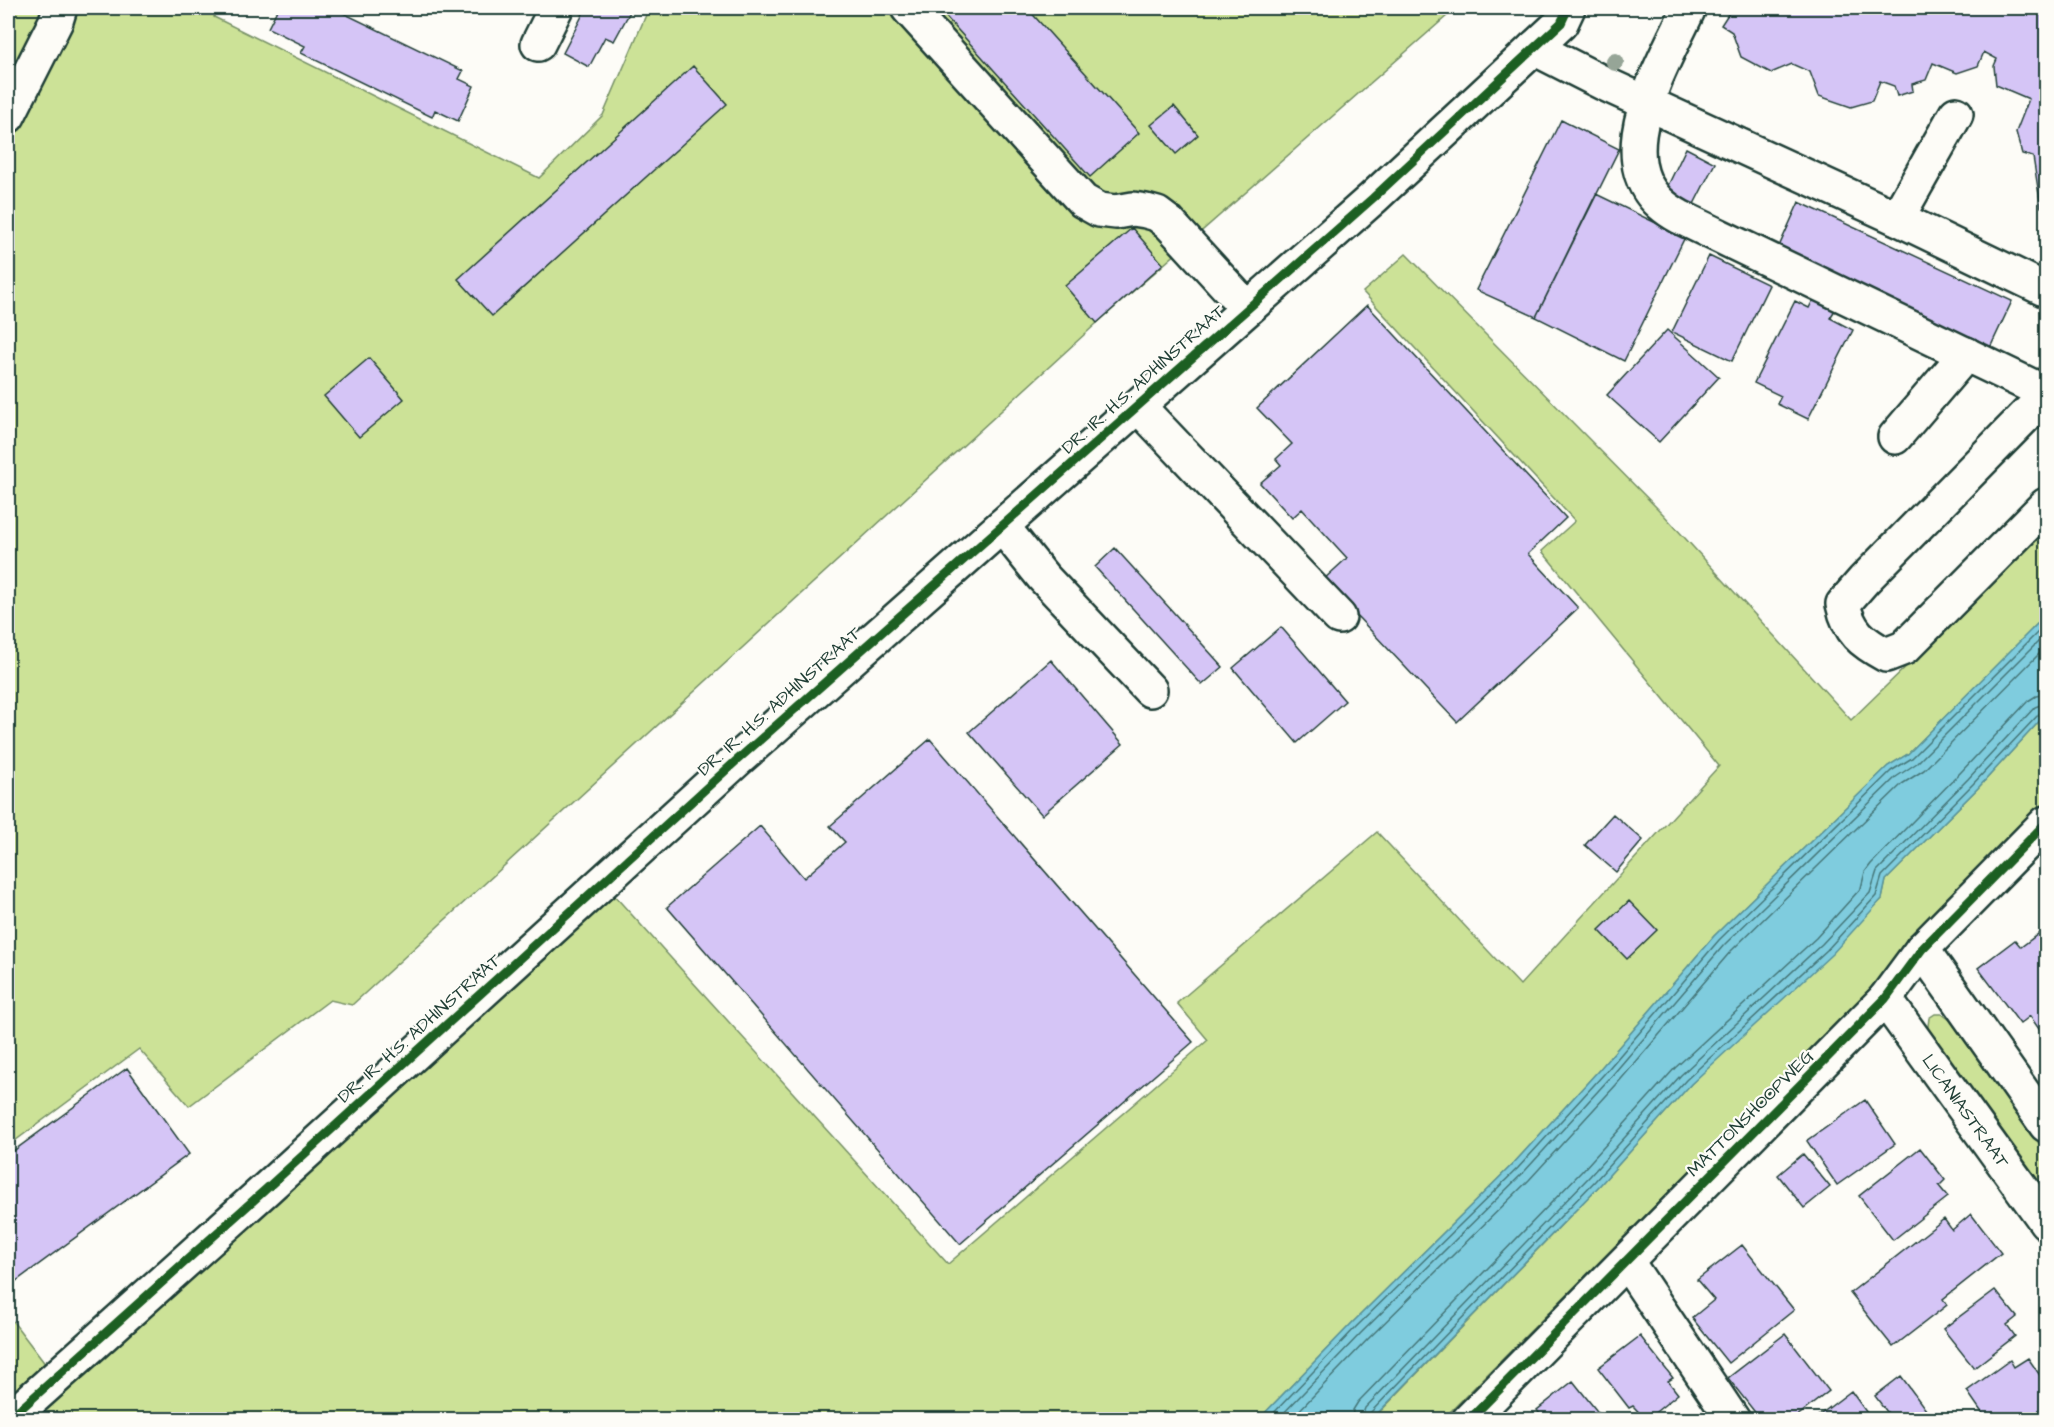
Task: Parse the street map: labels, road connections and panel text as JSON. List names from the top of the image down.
{
  "streets": {
    "street": ["DR. IR. H.S. ADHINSTRAAT", "LICANIASTRAAT", "MATTONSHOOPWEG"]
  },
  "crossings": [
    ["LICANIASTRAAT", "MATTONSHOOPWEG"]
  ]
}
